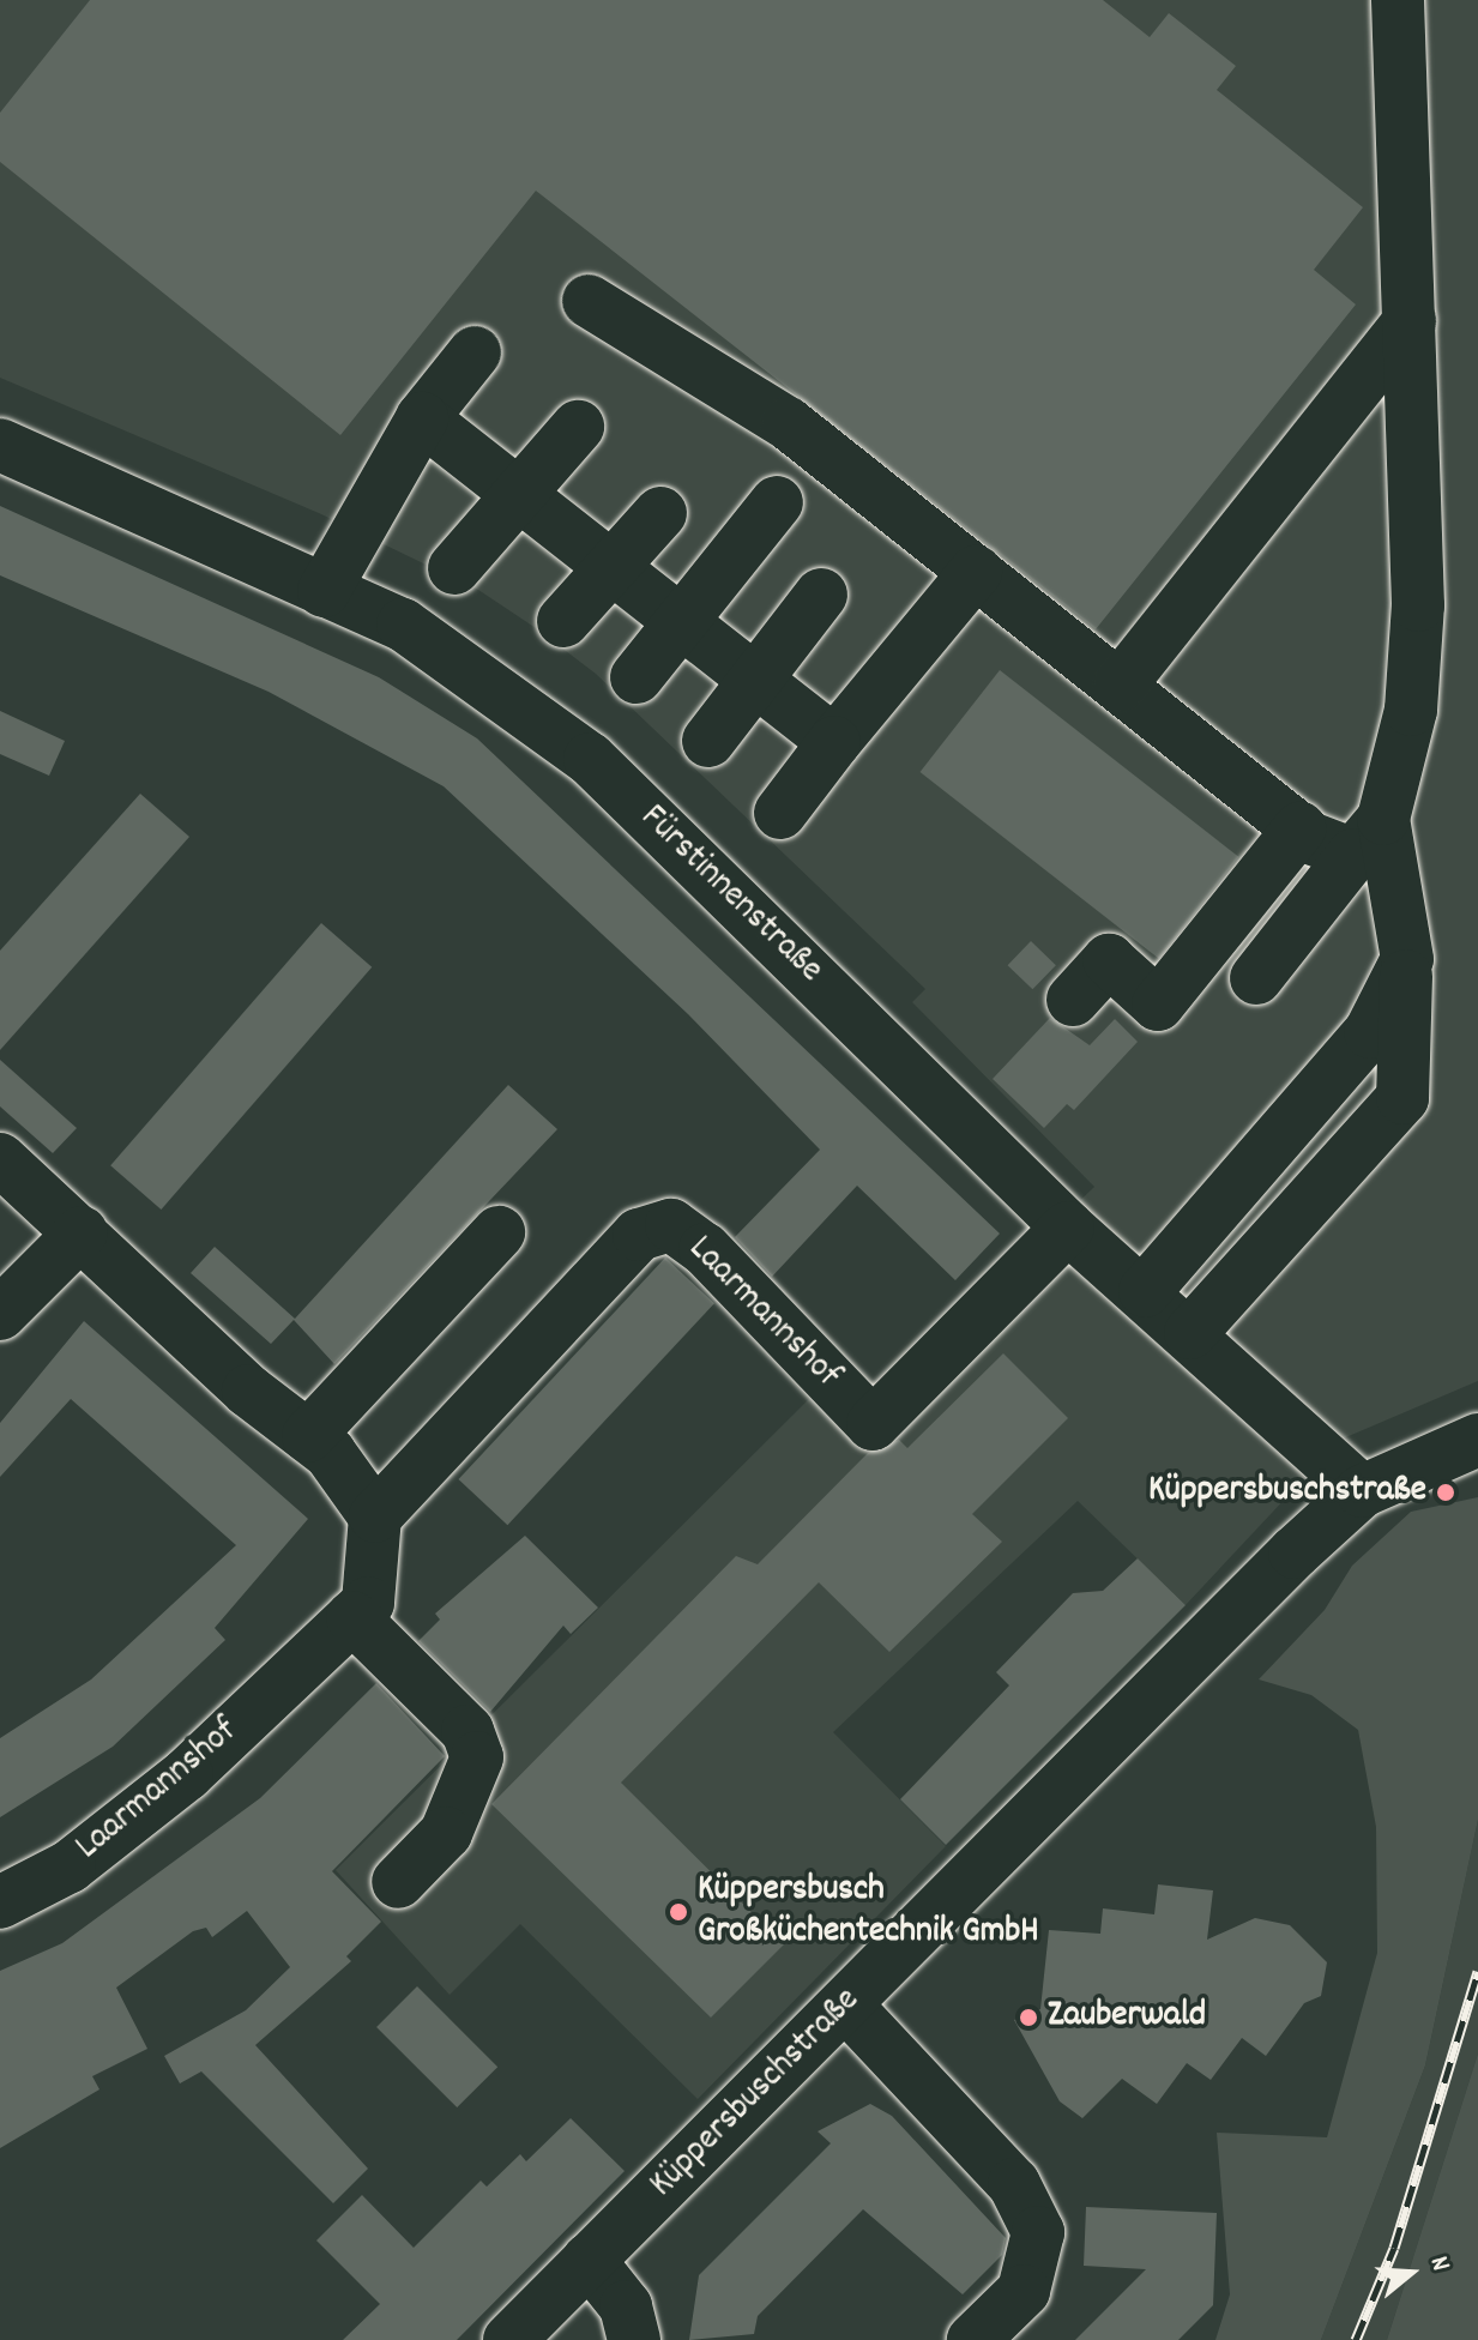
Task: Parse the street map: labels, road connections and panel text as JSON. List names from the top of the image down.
{
  "streets": {
    "street": ["Fürstinnenstraße", "Laarmannshof", "Küppersbuschstraße"]
  },
  "crossings": [
    ["Fürstinnenstraße", "Laarmannshof"],
    ["Fürstinnenstraße", "Küppersbuschstraße"]
  ],
  "places": ["Küppersbuschstraße", "Küppersbusch Großküchentechnik GmbH", "Zauberwald"],
  "north": "right"
}
